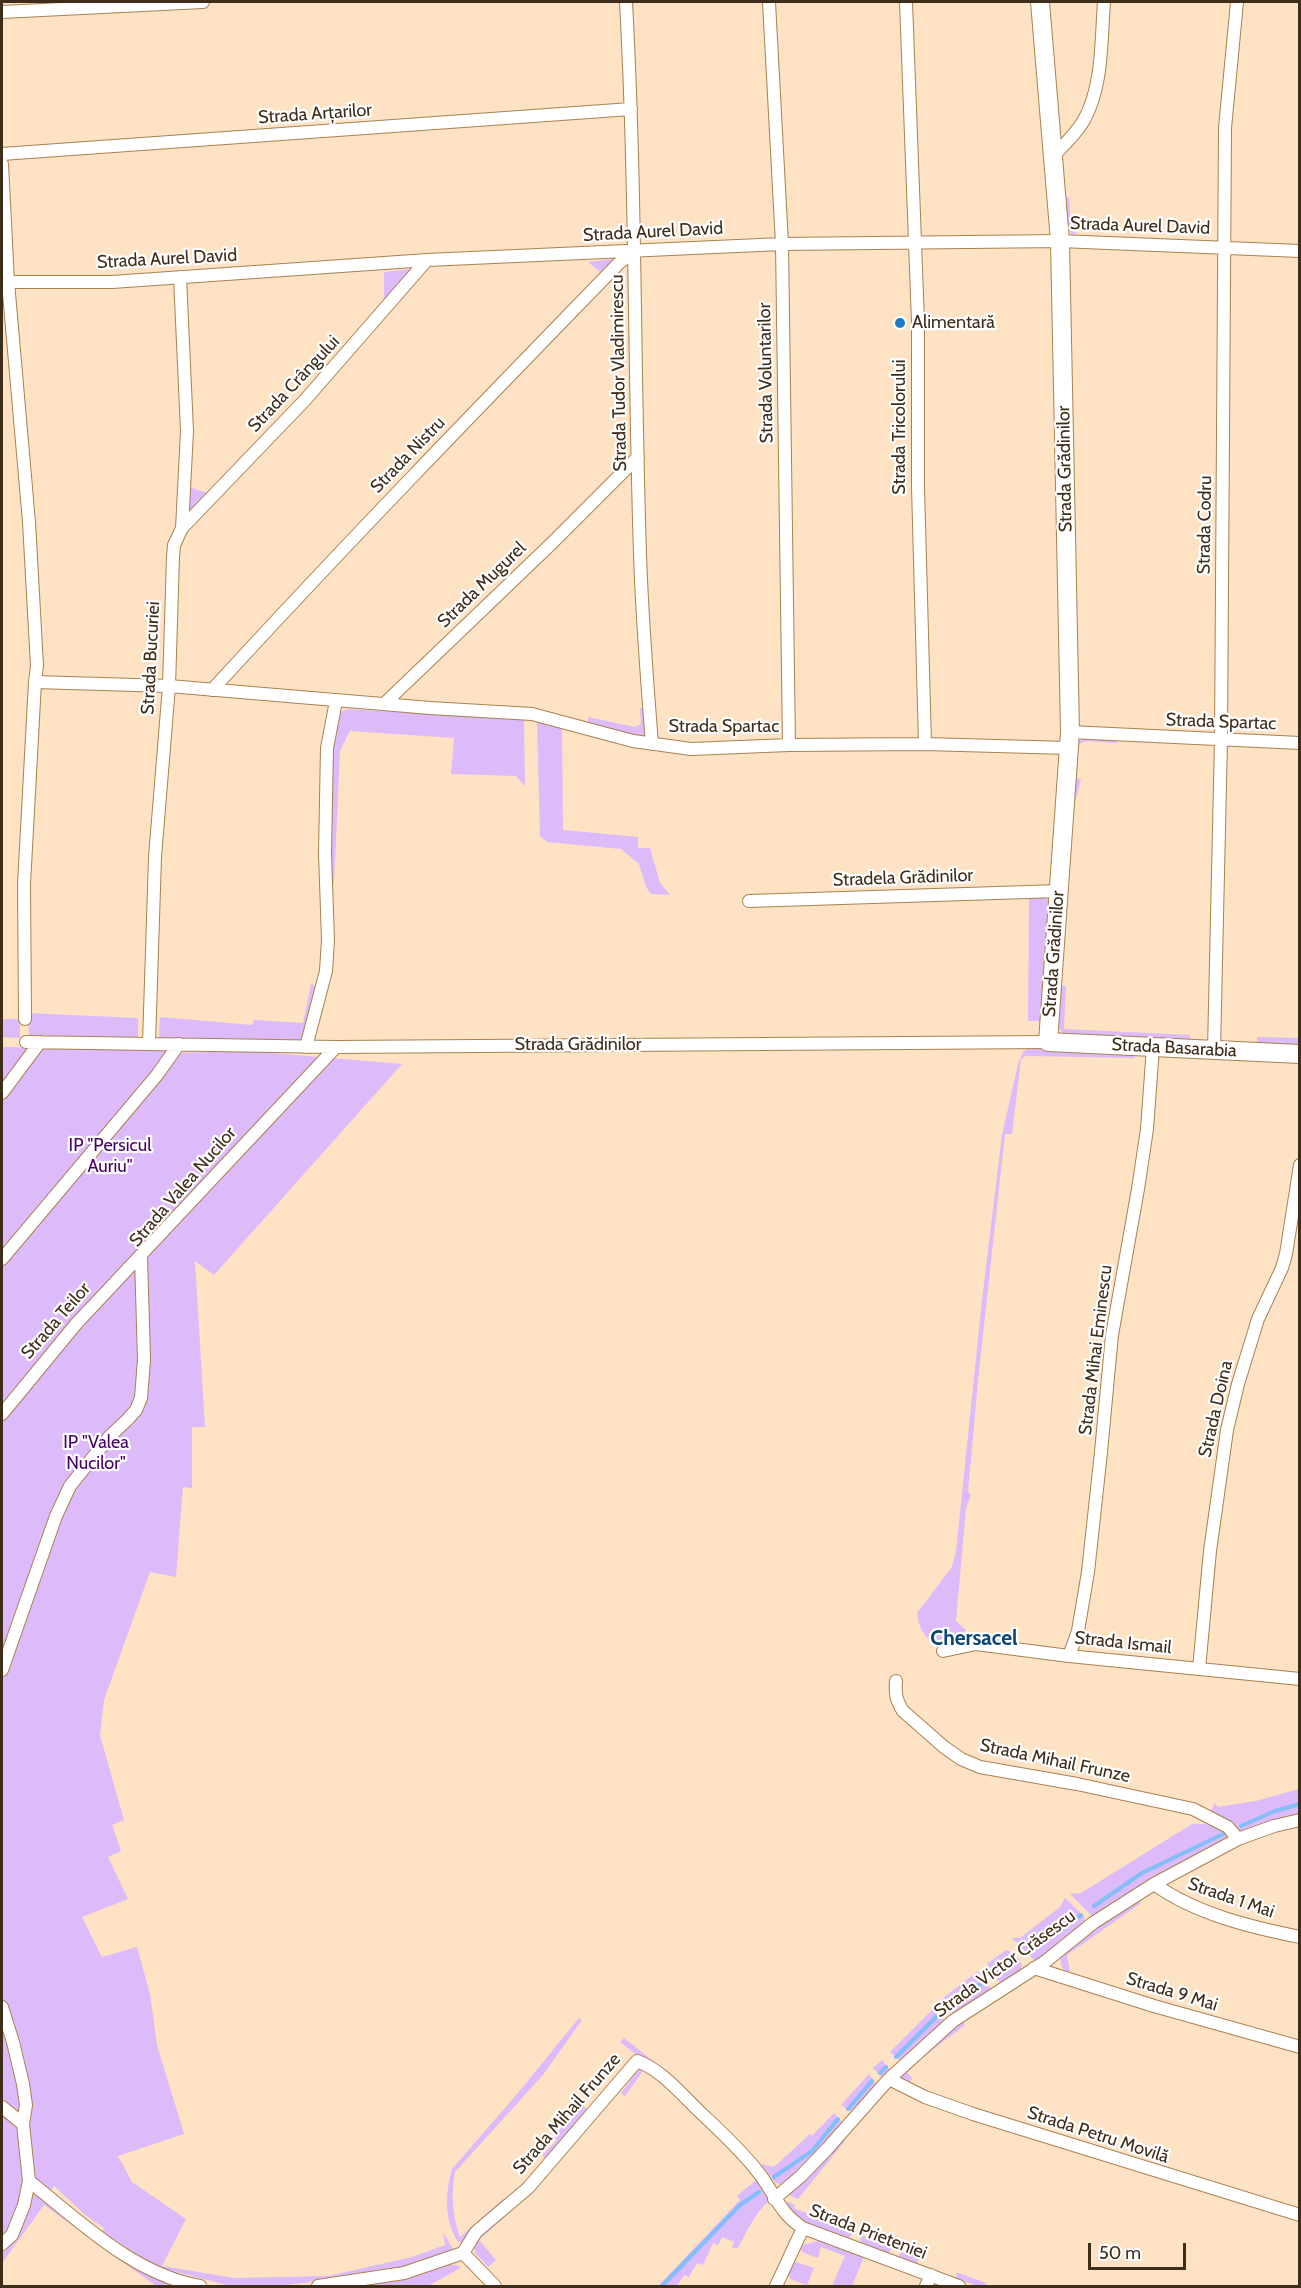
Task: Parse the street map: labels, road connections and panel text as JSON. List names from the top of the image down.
{
  "streets": {
    "street": [
      "Strada Arțarilor",
      "Strada Aurel David",
      "Strada Tudor Vladimirescu",
      "Strada Voluntarilor",
      "Strada Crângului",
      "Strada Tricolorului",
      "Strada Nistru",
      "Strada Grădinilor",
      "Strada Codru",
      "Strada Mugurel",
      "Strada Bucuriei",
      "Strada Spartac",
      "Stradela Grădinilor",
      "Strada Basarabia",
      "Strada Valea Nucilor",
      "Strada Teilor",
      "Strada Mihai Eminescu",
      "Strada Doina",
      "Strada Ismail",
      "Strada Mihail Frunze",
      "Strada 1 Mai",
      "Strada Victor Crăsescu",
      "Strada 9 Mai",
      "Strada Petru Movilă",
      "Strada Prieteniei"
    ]
  },
  "crossings": [
    ["Strada Arțarilor", "Strada Tudor Vladimirescu"],
    ["Strada Aurel David", "Strada Tudor Vladimirescu"],
    ["Strada Aurel David", "Strada Voluntarilor"],
    ["Strada Aurel David", "Strada Crângului"],
    ["Strada Aurel David", "Strada Tricolorului"],
    ["Strada Aurel David", "Strada Nistru"],
    ["Strada Aurel David", "Strada Grădinilor"],
    ["Strada Aurel David", "Strada Codru"],
    ["Strada Aurel David", "Strada Bucuriei"],
    ["Strada Tudor Vladimirescu", "Strada Nistru"],
    ["Strada Tudor Vladimirescu", "Strada Mugurel"],
    ["Strada Tudor Vladimirescu", "Strada Spartac"],
    ["Strada Voluntarilor", "Strada Spartac"],
    ["Strada Crângului", "Strada Bucuriei"],
    ["Strada Tricolorului", "Strada Spartac"],
    ["Strada Grădinilor", "Strada Bucuriei"],
    ["Strada Grădinilor", "Strada Spartac"],
    ["Strada Grădinilor", "Stradela Grădinilor"],
    ["Strada Grădinilor", "Strada Basarabia"],
    ["Strada Grădinilor", "Strada Valea Nucilor"],
    ["Strada Codru", "Strada Spartac"],
    ["Strada Codru", "Strada Basarabia"],
    ["Strada Mugurel", "Strada Spartac"],
    ["Strada Basarabia", "Strada Mihai Eminescu"],
    ["Strada Valea Nucilor", "Strada Teilor"],
    ["Strada Mihai Eminescu", "Strada Ismail"],
    ["Strada Doina", "Strada Ismail"],
    ["Strada Mihail Frunze", "Strada Victor Crăsescu"],
    ["Strada Mihail Frunze", "Strada Prieteniei"],
    ["Strada 1 Mai", "Strada Victor Crăsescu"],
    ["Strada Victor Crăsescu", "Strada 9 Mai"],
    ["Strada Victor Crăsescu", "Strada Petru Movilă"],
    ["Strada Victor Crăsescu", "Strada Prieteniei"]
  ],
  "districts": ["Chersacel"],
  "parks": ["IP \"Persicul Auriu\"", "IP \"Valea Nucilor\""],
  "places": ["Alimentară"],
  "scale_bar": "50 m"
}
